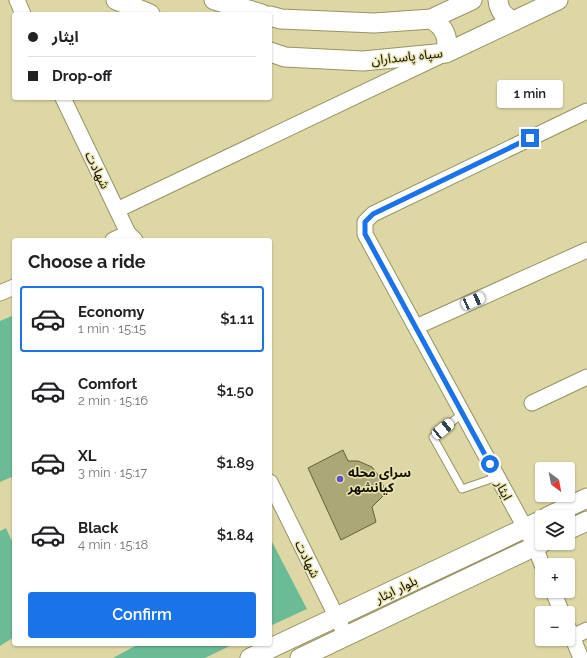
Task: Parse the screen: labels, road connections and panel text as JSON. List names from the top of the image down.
{
  "streets": {
    "street": [
      "سپاه پاسداران",
      "شهادت",
      "ایثار",
      "بلوار ایثار"
    ]
  },
  "crossings": [
    ["شهادت", "بلوار ایثار"],
    ["ایثار", "بلوار ایثار"]
  ],
  "places": ["سرای محله کیانشهر"],
  "north": "bottom right",
  "page": {
    "banner": ["ایثار", "Drop-off"],
    "bubble": "1 min",
    "heading": "Choose a ride",
    "list": [
      {
        "name": "Economy",
        "note": "1 min · 15:15",
        "value": "$1.11"
      },
      {
        "name": "Comfort",
        "note": "2 min · 15:16",
        "value": "$1.50"
      },
      {
        "name": "XL",
        "note": "3 min · 15:17",
        "value": "$1.89"
      },
      {
        "name": "Black",
        "note": "4 min · 15:18",
        "value": "$1.84"
      }
    ],
    "map_buttons": ["+", "−"],
    "buttons": "Confirm"
  }
}
